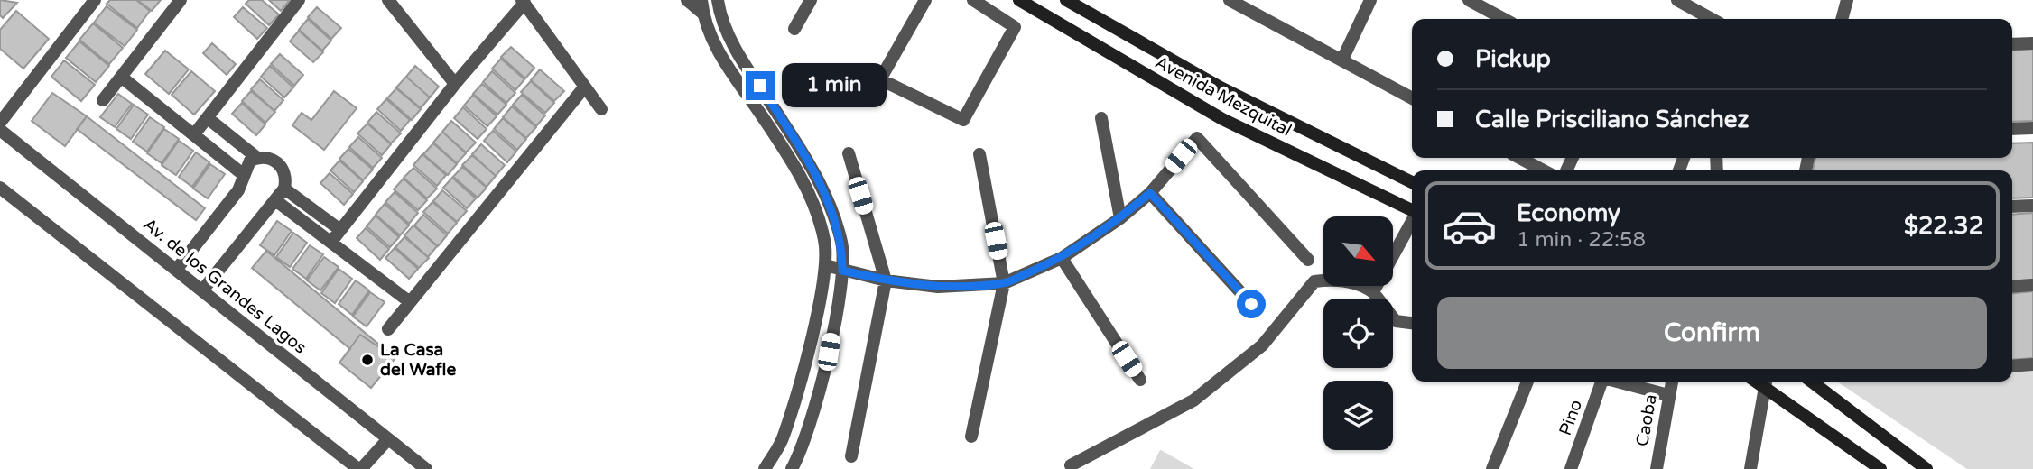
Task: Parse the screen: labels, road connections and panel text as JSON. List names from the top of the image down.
{
  "streets": {
    "main road": ["Avenida Mezquital"],
    "street": ["Av. de los Grandes Lagos", "Pino", "Caoba"]
  },
  "places": ["La Casa del Wafle"],
  "north": "bottom right",
  "page": {
    "banner": ["Pickup", "Calle Prisciliano Sánchez"],
    "bubble": "1 min",
    "list": [
      {
        "name": "Economy",
        "note": "1 min · 22:58",
        "value": "$22.32"
      }
    ],
    "buttons": "Confirm"
  }
}
